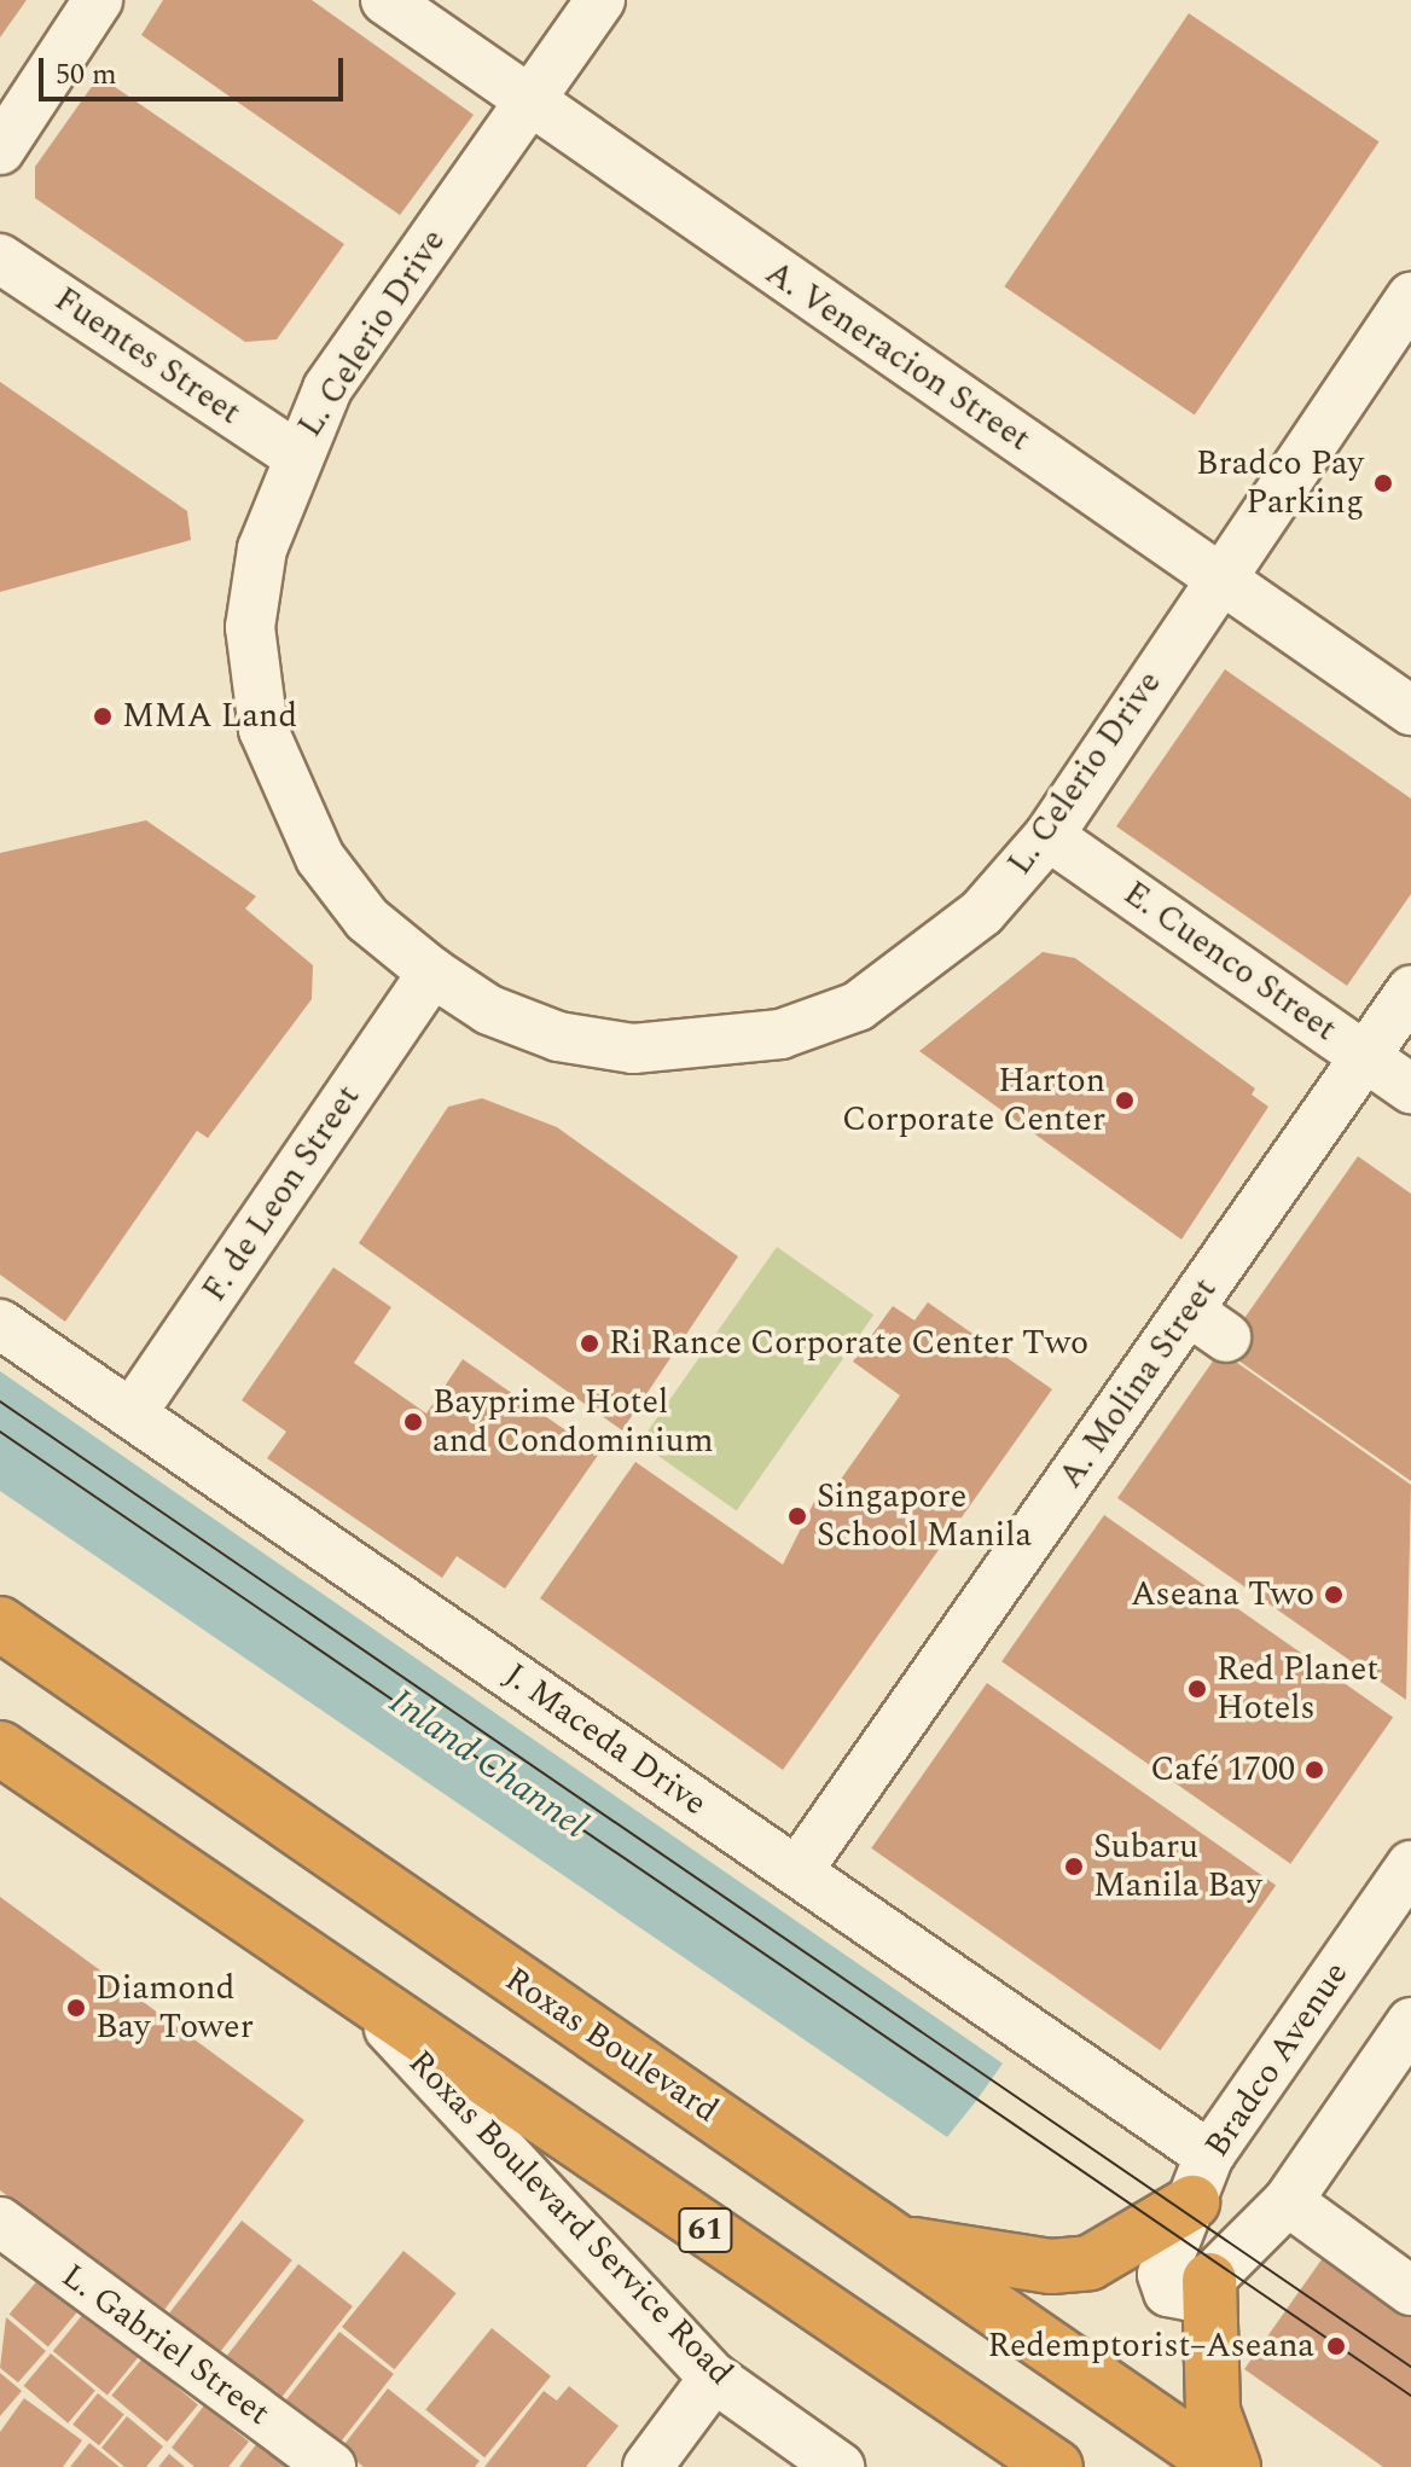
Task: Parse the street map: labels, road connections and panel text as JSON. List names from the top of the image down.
{
  "streets": {
    "highway": ["Roxas Boulevard", "61"],
    "street": [
      "L. Celerio Drive",
      "Fuentes Street",
      "A. Veneracion Street",
      "E. Cuenco Street",
      "F. de Leon Street",
      "A. Molina Street",
      "J. Maceda Drive",
      "Bradco Avenue",
      "Roxas Boulevard Service Road",
      "L. Gabriel Street"
    ]
  },
  "crossings": [
    ["L. Celerio Drive", "Fuentes Street"],
    ["L. Celerio Drive", "A. Veneracion Street"],
    ["L. Celerio Drive", "E. Cuenco Street"],
    ["L. Celerio Drive", "F. de Leon Street"],
    ["E. Cuenco Street", "A. Molina Street"],
    ["F. de Leon Street", "J. Maceda Drive"],
    ["A. Molina Street", "J. Maceda Drive"],
    ["J. Maceda Drive", "Bradco Avenue"],
    ["Roxas Boulevard Service Road", "61"]
  ],
  "water": ["Inland Channel"],
  "places": [
    "Bradco Pay Parking",
    "MMA Land",
    "Harton Corporate Center",
    "Ri Rance Corporate Center Two",
    "Bayprime Hotel and Condominium",
    "Singapore School Manila",
    "Aseana Two",
    "Red Planet Hotels",
    "Café 1700",
    "Subaru Manila Bay",
    "Diamond Bay Tower",
    "Redemptorist–Aseana"
  ],
  "scale_bar": "50 m"
}
